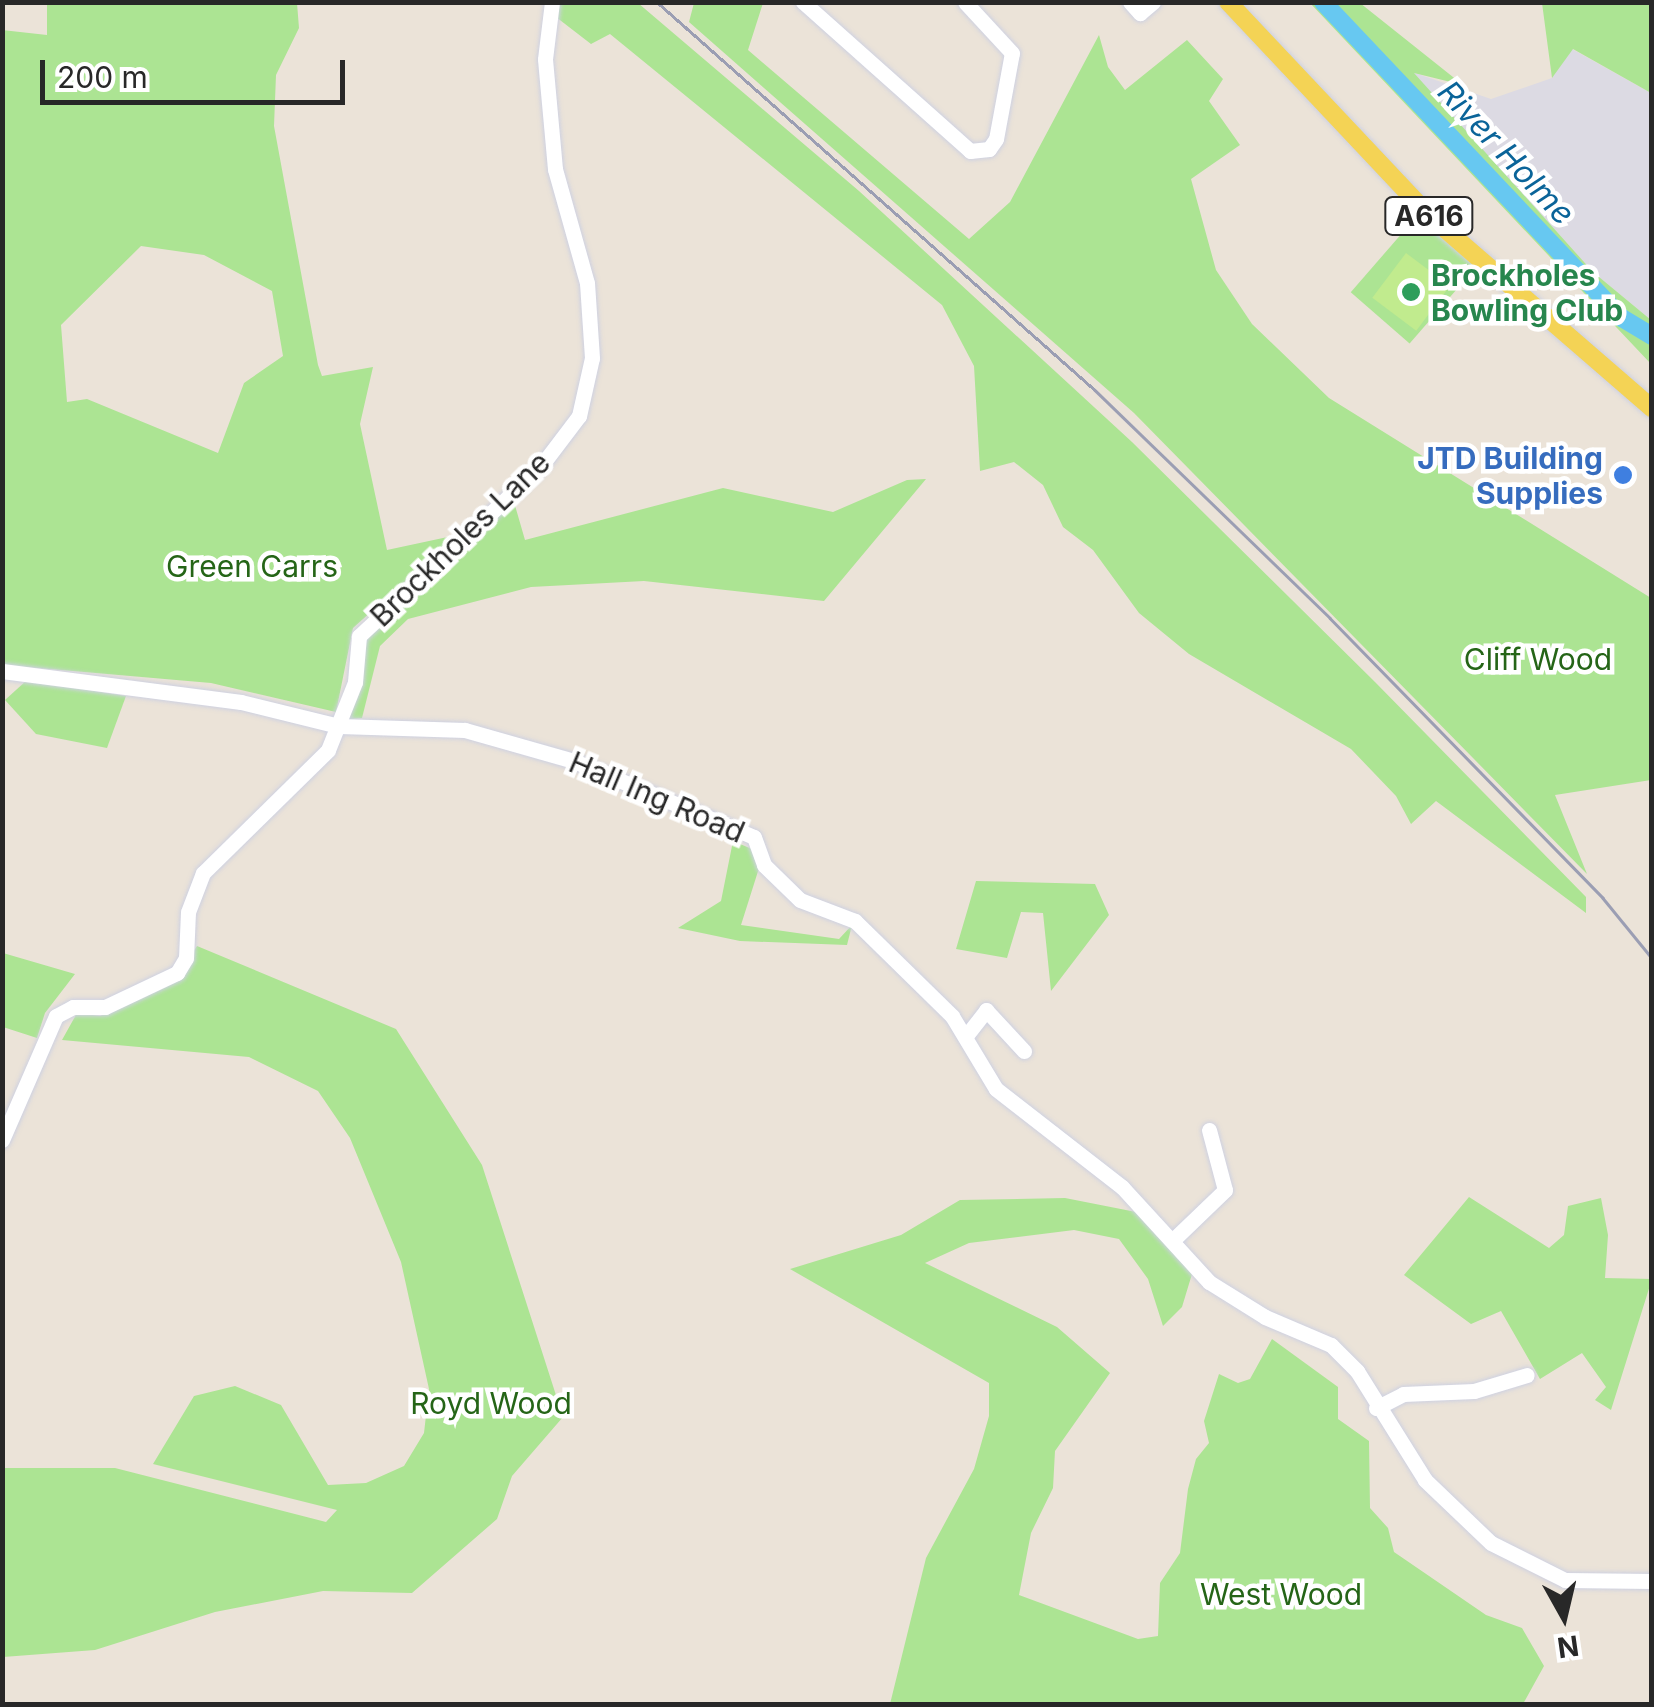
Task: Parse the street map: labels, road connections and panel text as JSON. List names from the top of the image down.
{
  "streets": {
    "main road": ["A616"],
    "street": ["Brockholes Lane", "Hall Ing Road"]
  },
  "crossings": [
    ["Brockholes Lane", "Hall Ing Road"]
  ],
  "water": ["River Holme"],
  "parks": [
    "Green Carrs",
    "Cliff Wood",
    "Royd Wood",
    "West Wood"
  ],
  "places": ["Brockholes Bowling Club", "JTD Building Supplies"],
  "scale_bar": "200 m",
  "north": "bottom"
}
